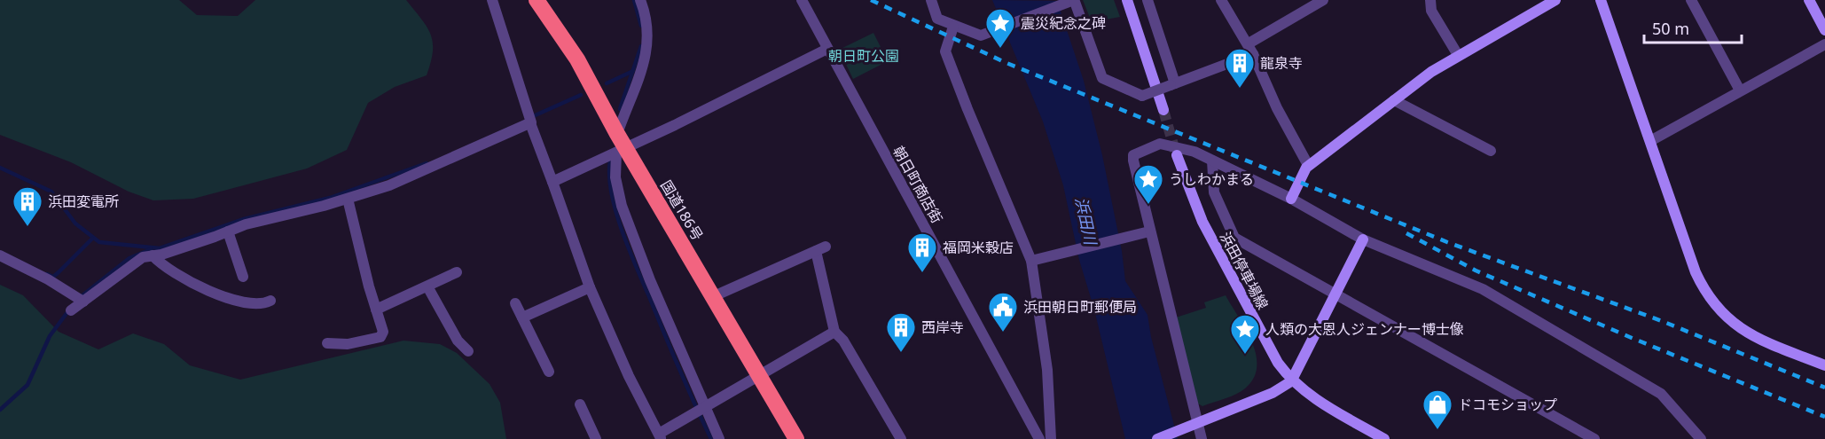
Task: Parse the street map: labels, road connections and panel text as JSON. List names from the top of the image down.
{
  "streets": {
    "highway": ["国道186号"],
    "street": ["朝日町商店街", "浜田停車場線"]
  },
  "water": ["浜田川"],
  "parks": ["朝日町公園"],
  "places": {
    "place": ["震災紀念之碑", "うしわかまる", "人類の大恩人ジェンナー博士像"],
    "building": [
      "龍泉寺",
      "浜田変電所",
      "福岡米穀店",
      "西岸寺"
    ],
    "public building": ["浜田朝日町郵便局"],
    "shop": ["ドコモショップ"]
  },
  "scale_bar": "50 m"
}
